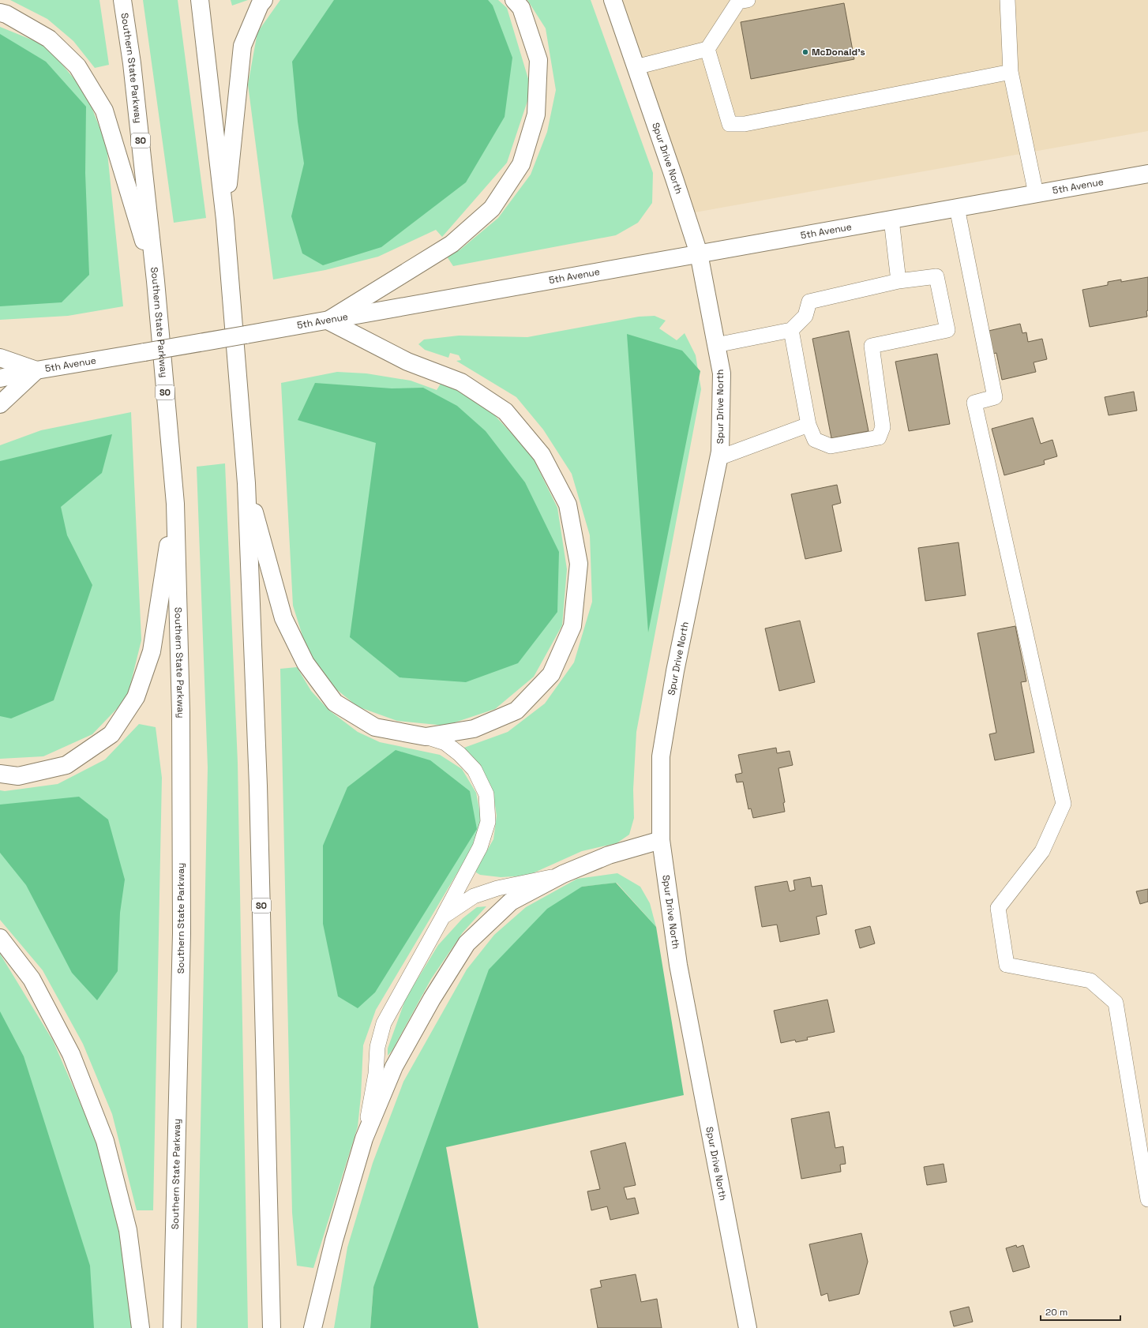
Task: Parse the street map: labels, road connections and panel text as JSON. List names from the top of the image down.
{
  "streets": {
    "main road": [
      "Southern State Parkway",
      "SO",
      "Spur Drive North",
      "5th Avenue"
    ]
  },
  "crossings": [
    ["Spur Drive North", "5th Avenue"]
  ],
  "places": ["McDonald's"],
  "scale_bar": "20 m"
}
